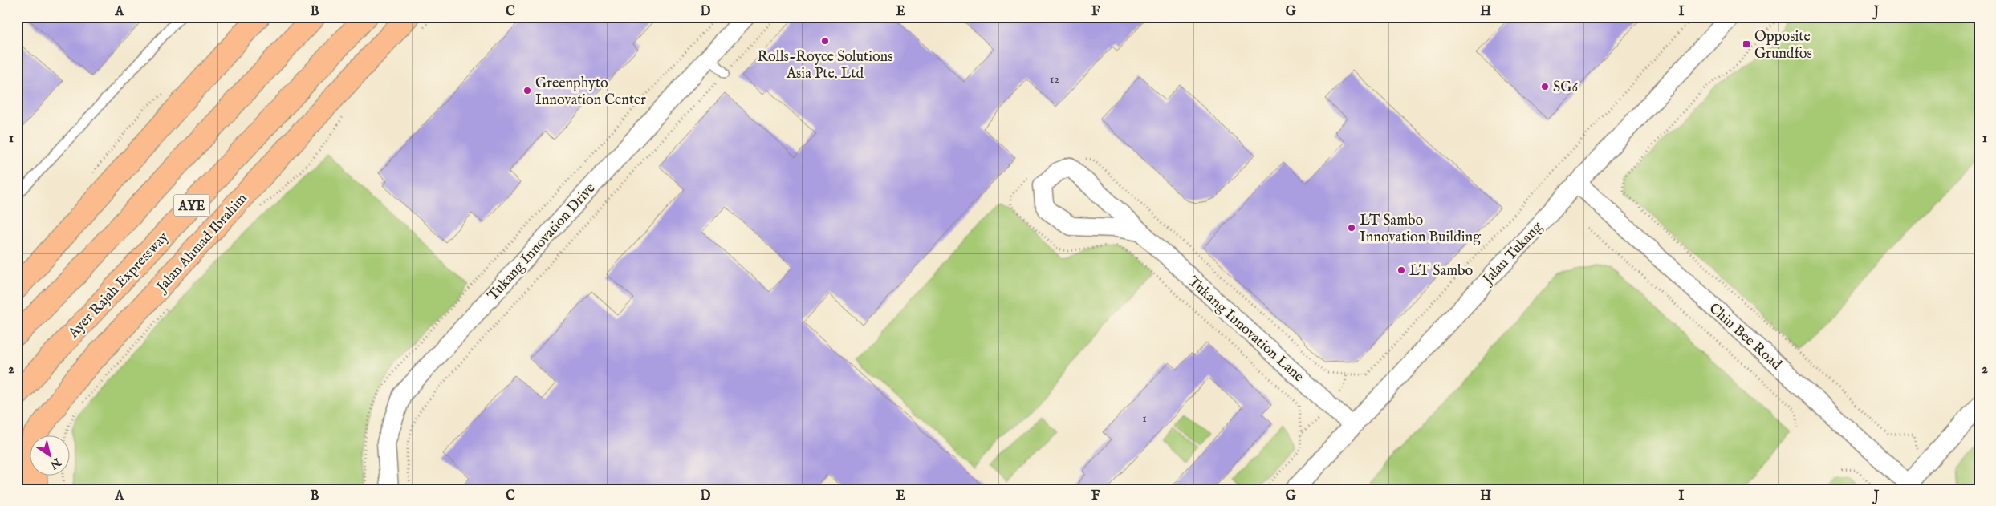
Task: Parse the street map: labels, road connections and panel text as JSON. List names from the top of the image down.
{
  "streets": {
    "main road": ["AYE", "Jalan Ahmad Ibrahim", "Ayer Rajah Expressway"],
    "street": [
      "Tukang Innovation Drive",
      "Jalan Tukang",
      "Tukang Innovation Lane",
      "Chin Bee Road"
    ]
  },
  "crossings": [
    ["Jalan Tukang", "Tukang Innovation Lane"],
    ["Jalan Tukang", "Chin Bee Road"]
  ],
  "places": {
    "other": [
      "Rolls-Royce Solutions Asia Pte. Ltd",
      "SG6",
      "Greenphyto Innovation Center",
      "LT Sambo Innovation Building",
      "LT Sambo"
    ],
    "transit": ["Opposite Grundfos"]
  },
  "house_numbers": ["12", "1"],
  "north": "bottom right",
  "grid": {
    "columns": [
      "A",
      "B",
      "C",
      "D",
      "E",
      "F",
      "G",
      "H",
      "I",
      "J"
    ],
    "rows": ["1", "2"]
  }
}
